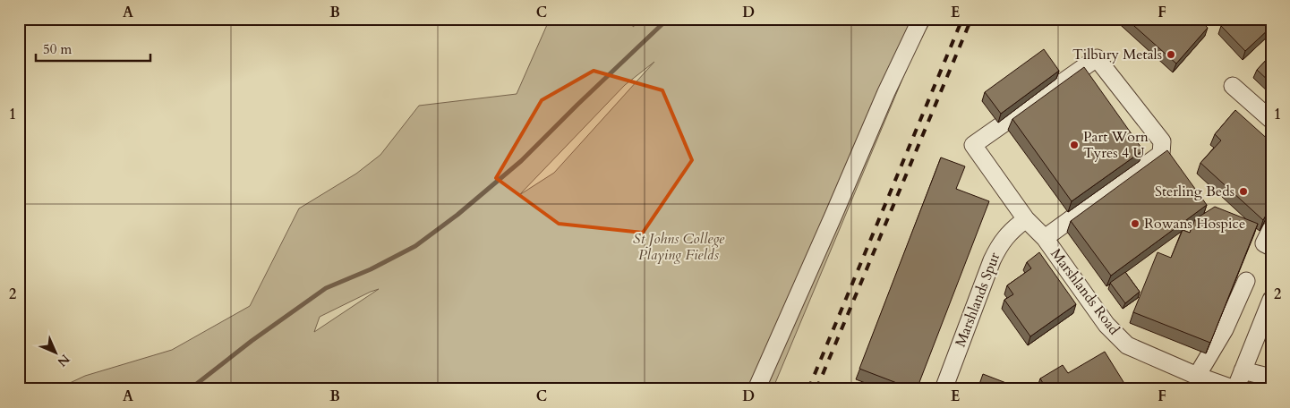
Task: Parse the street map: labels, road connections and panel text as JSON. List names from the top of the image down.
{
  "streets": {
    "street": ["Marshlands Road", "Marshlands Spur"]
  },
  "crossings": [
    ["Marshlands Road", "Marshlands Spur"]
  ],
  "parks": ["St Johns College Playing Fields"],
  "places": [
    "Tilbury Metals",
    "Part Worn Tyres 4 U",
    "Sterling Beds",
    "Rowans Hospice"
  ],
  "scale_bar": "50 m",
  "north": "bottom right",
  "grid": {
    "columns": [
      "A",
      "B",
      "C",
      "D",
      "E",
      "F"
    ],
    "rows": ["1", "2"]
  }
}
